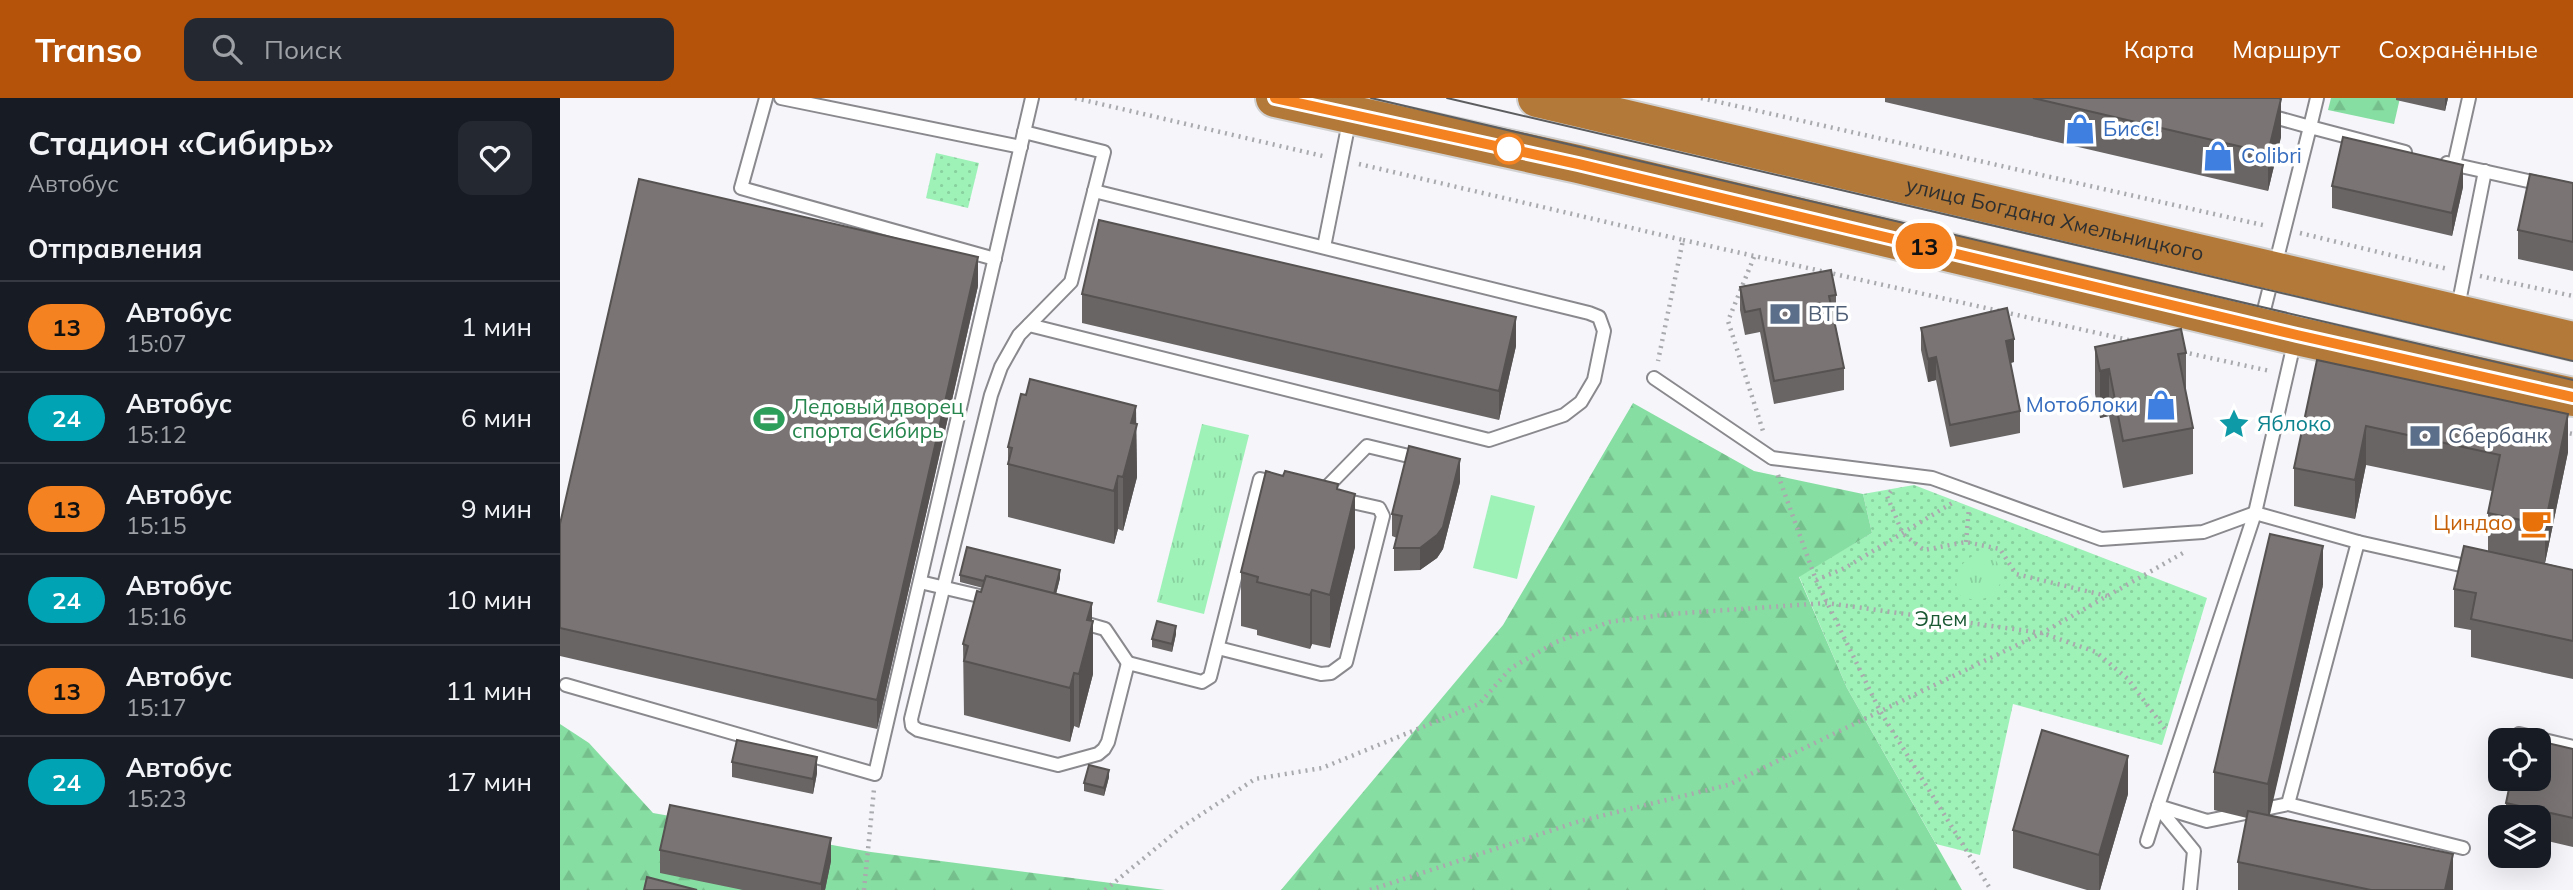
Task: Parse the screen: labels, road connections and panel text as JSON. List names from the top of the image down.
{
  "streets": {
    "highway": ["улица Богдана Хмельницкого"]
  },
  "parks": ["Эдем"],
  "places": {
    "shop": ["БисС!", "Colibri", "Мотоблоки"],
    "bank": ["ВТБ", "Сбербанк"],
    "sports": ["Ледовый дворец спорта Сибирь"],
    "place": ["Яблоко"],
    "cafe": ["Циндао"]
  },
  "lines": ["bus line 13"],
  "page": {
    "header": "Transo",
    "search": "Поиск",
    "nav": ["Карта", "Маршрут", "Сохранённые"],
    "heading": [
      ["Стадион «Сибирь»", "Автобус"],
      "Отправления"
    ],
    "on_map": "13",
    "list": [
      {
        "mark": "13",
        "name": "Автобус",
        "note": "15:07",
        "value": "1 мин"
      },
      {
        "mark": "24",
        "name": "Автобус",
        "note": "15:12",
        "value": "6 мин"
      },
      {
        "mark": "13",
        "name": "Автобус",
        "note": "15:15",
        "value": "9 мин"
      },
      {
        "mark": "24",
        "name": "Автобус",
        "note": "15:16",
        "value": "10 мин"
      },
      {
        "mark": "13",
        "name": "Автобус",
        "note": "15:17",
        "value": "11 мин"
      },
      {
        "mark": "24",
        "name": "Автобус",
        "note": "15:23",
        "value": "17 мин"
      }
    ]
  }
}
